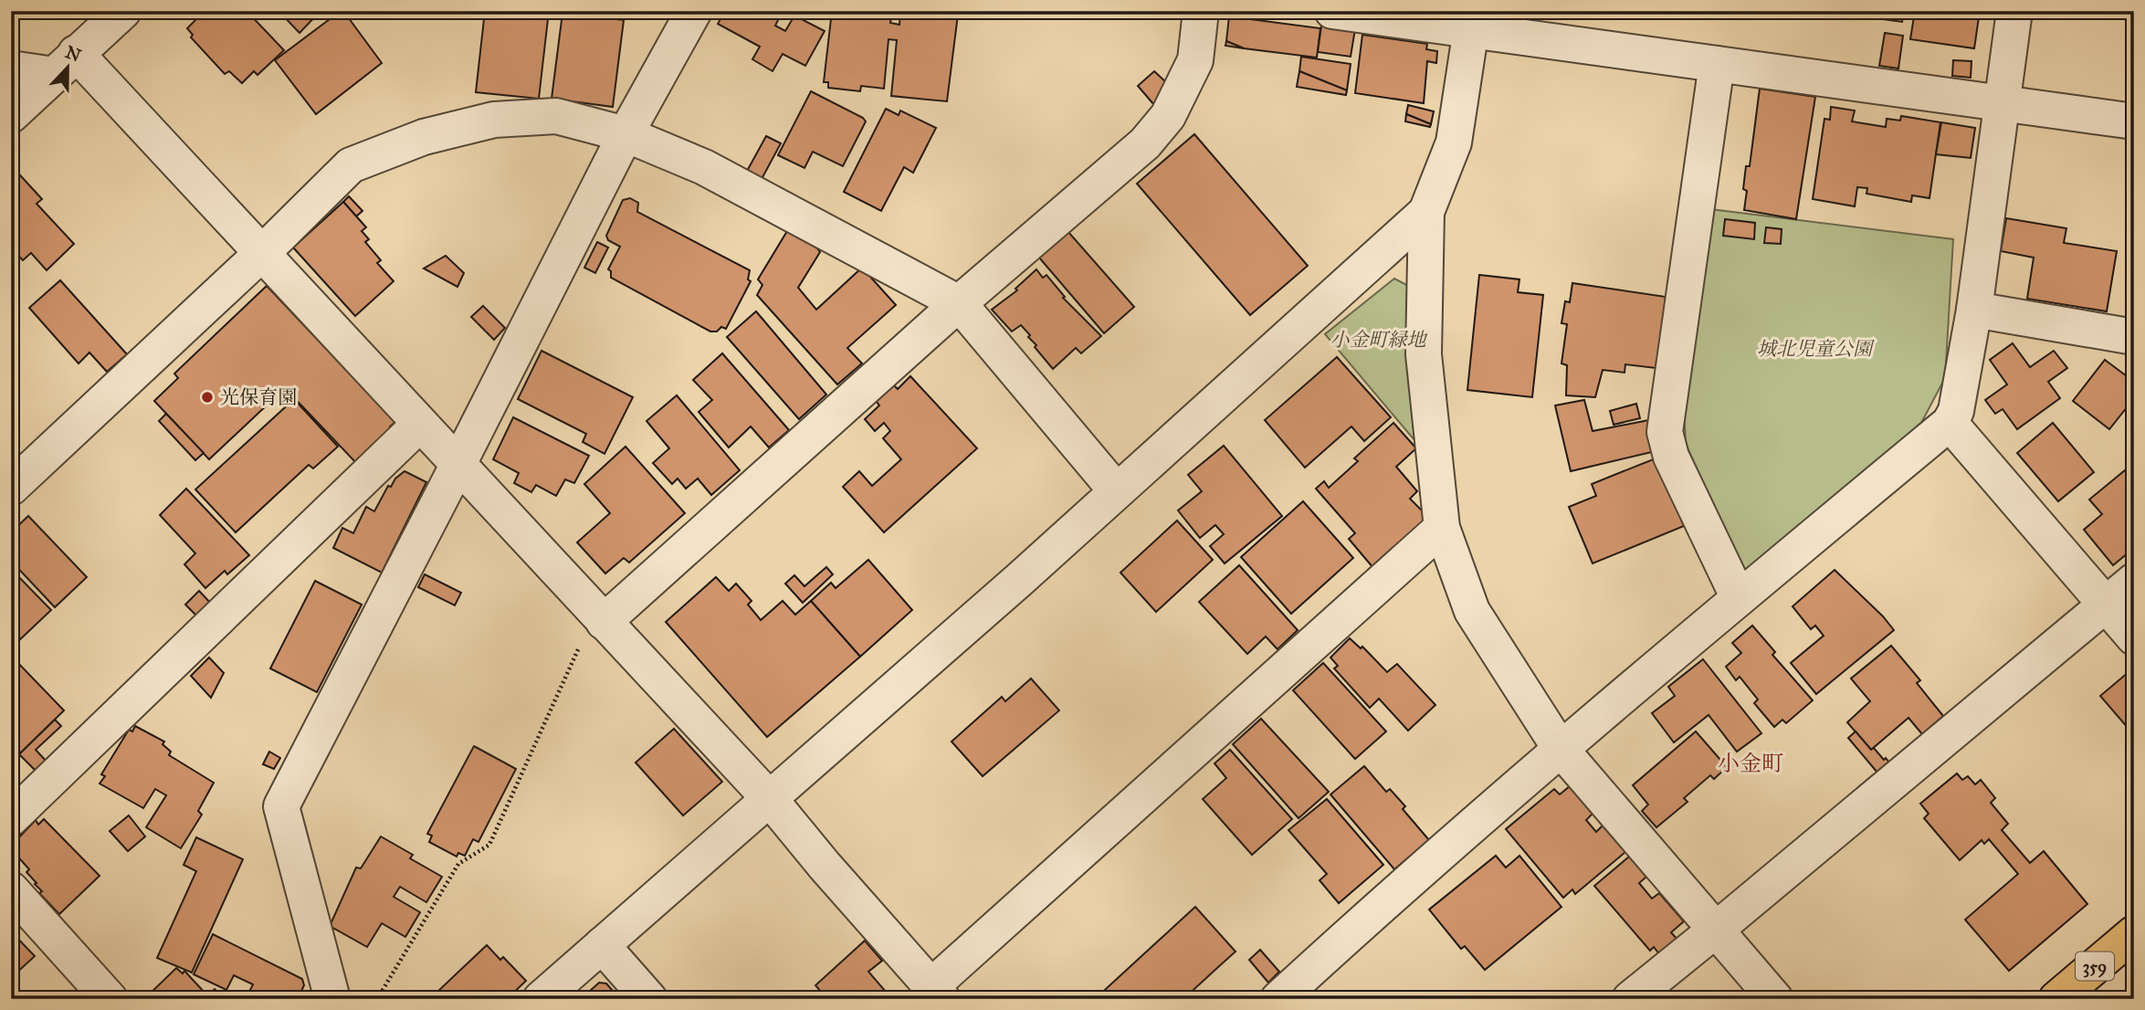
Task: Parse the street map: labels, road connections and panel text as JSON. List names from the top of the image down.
{
  "streets": {
    "highway": ["359"]
  },
  "districts": ["小金町"],
  "parks": ["小金町緑地", "城北児童公園"],
  "places": ["光保育園"],
  "north": "top"
}
